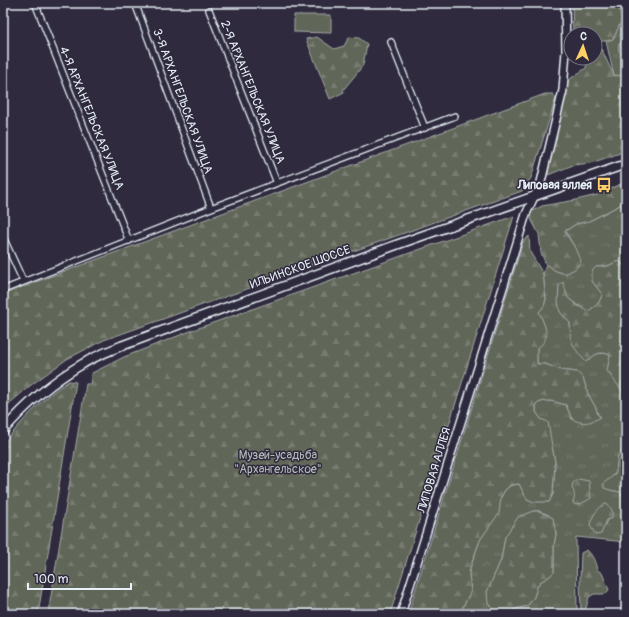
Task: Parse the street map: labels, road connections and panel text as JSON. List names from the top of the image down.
{
  "streets": {
    "main road": ["ИЛЬИНСКОЕ ШОССЕ"],
    "street": [
      "2-Я АРХАНГЕЛЬСКАЯ УЛИЦА",
      "3-Я АРХАНГЕЛЬСКАЯ УЛИЦА",
      "4-Я АРХАНГЕЛЬСКАЯ УЛИЦА",
      "ЛИПОВАЯ АЛЛЕЯ"
    ]
  },
  "crossings": [
    ["ИЛЬИНСКОЕ ШОССЕ", "ЛИПОВАЯ АЛЛЕЯ"]
  ],
  "parks": ["Музей-усадьба \"Архангельское\""],
  "places": {
    "bus stop": ["Липовая аллея"]
  },
  "scale_bar": "100 m",
  "north": "top"
}
